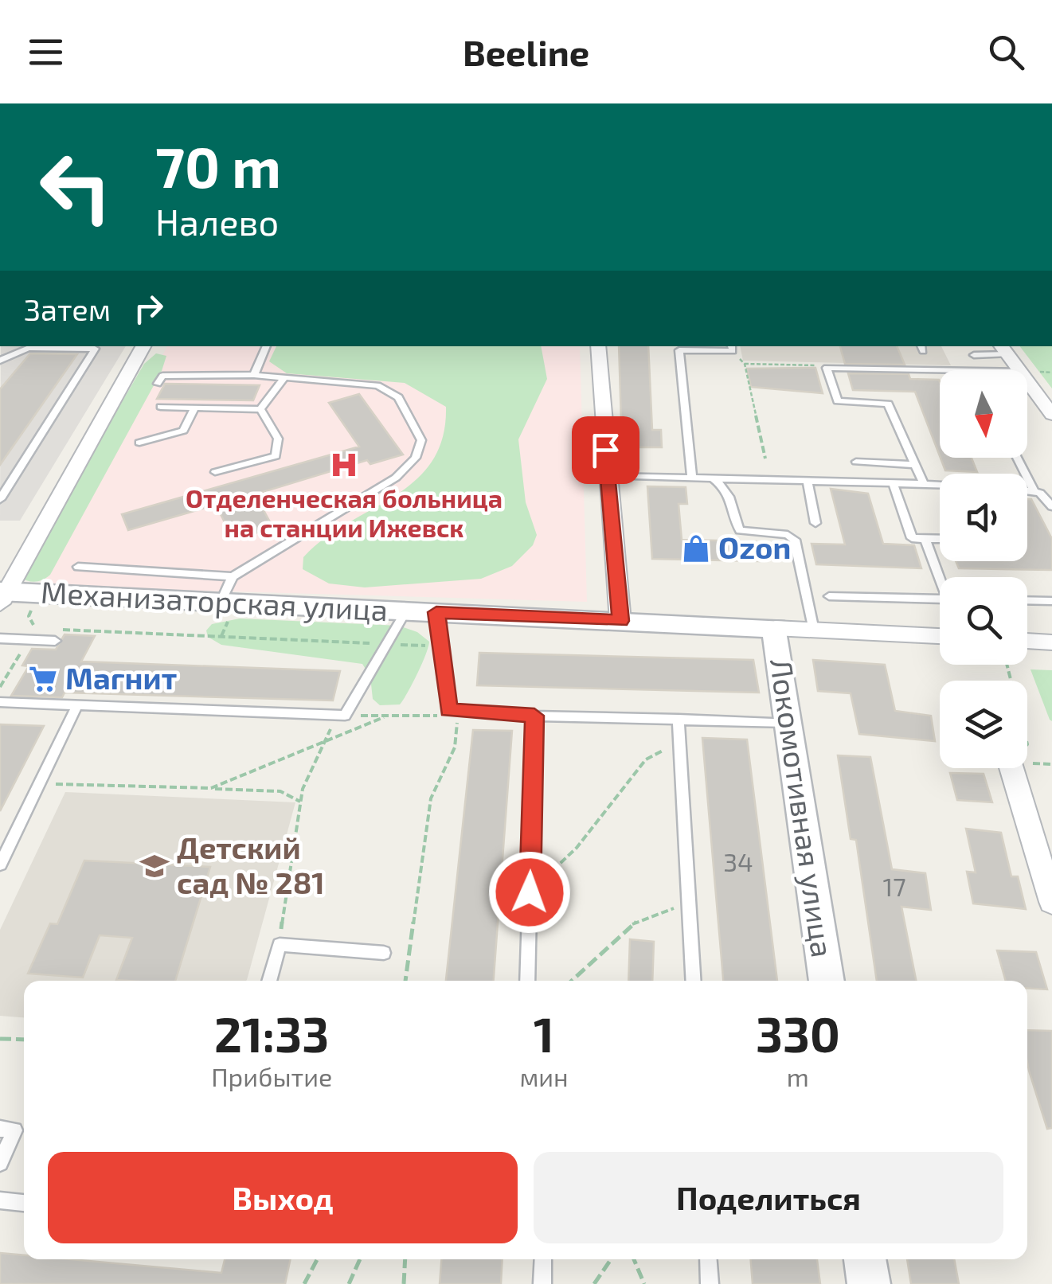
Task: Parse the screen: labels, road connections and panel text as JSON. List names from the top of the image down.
{
  "streets": {
    "street": ["Механизаторская улица", "Локомотивная улица"]
  },
  "crossings": [
    ["Механизаторская улица", "Локомотивная улица"]
  ],
  "places": {
    "hospital": ["Отделенческая больница на станции Ижевск"],
    "shop": ["Ozon"],
    "supermarket": ["Магнит"],
    "school or university": ["Детский сад № 281"]
  },
  "house_numbers": ["34", "17"],
  "north": "bottom",
  "page": {
    "header": "Beeline",
    "turn": ["70 m", "Налево"],
    "then": "Затем",
    "eta": [
      "21:33",
      "Прибытие",
      "1",
      "мин",
      "330",
      "m"
    ],
    "buttons": ["Выход", "Поделиться"]
  }
}
